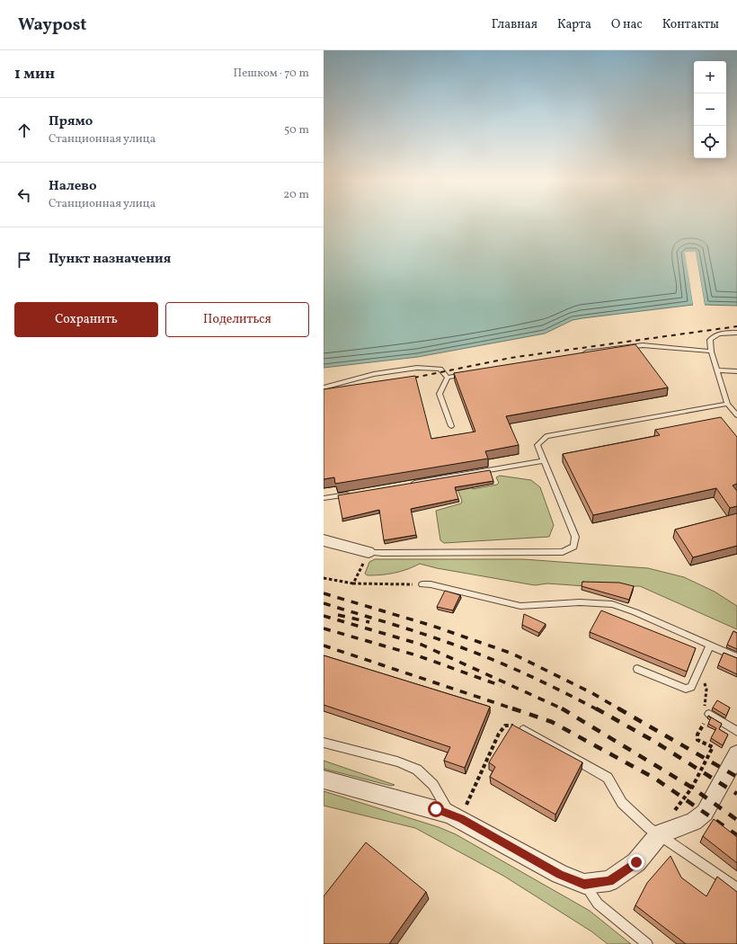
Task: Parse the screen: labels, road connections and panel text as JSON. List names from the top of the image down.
{
  "page": {
    "header": "Waypost",
    "nav": [
      "Главная",
      "Карта",
      "О нас",
      "Контакты"
    ],
    "heading": ["1 мин", "Пешком · 70 m"],
    "map_buttons": ["+", "−"],
    "list": [
      ["Прямо", "Станционная улица", "50 m"],
      ["Налево", "Станционная улица", "20 m"],
      "Пункт назначения"
    ],
    "buttons": ["Сохранить", "Поделиться"]
  }
}
